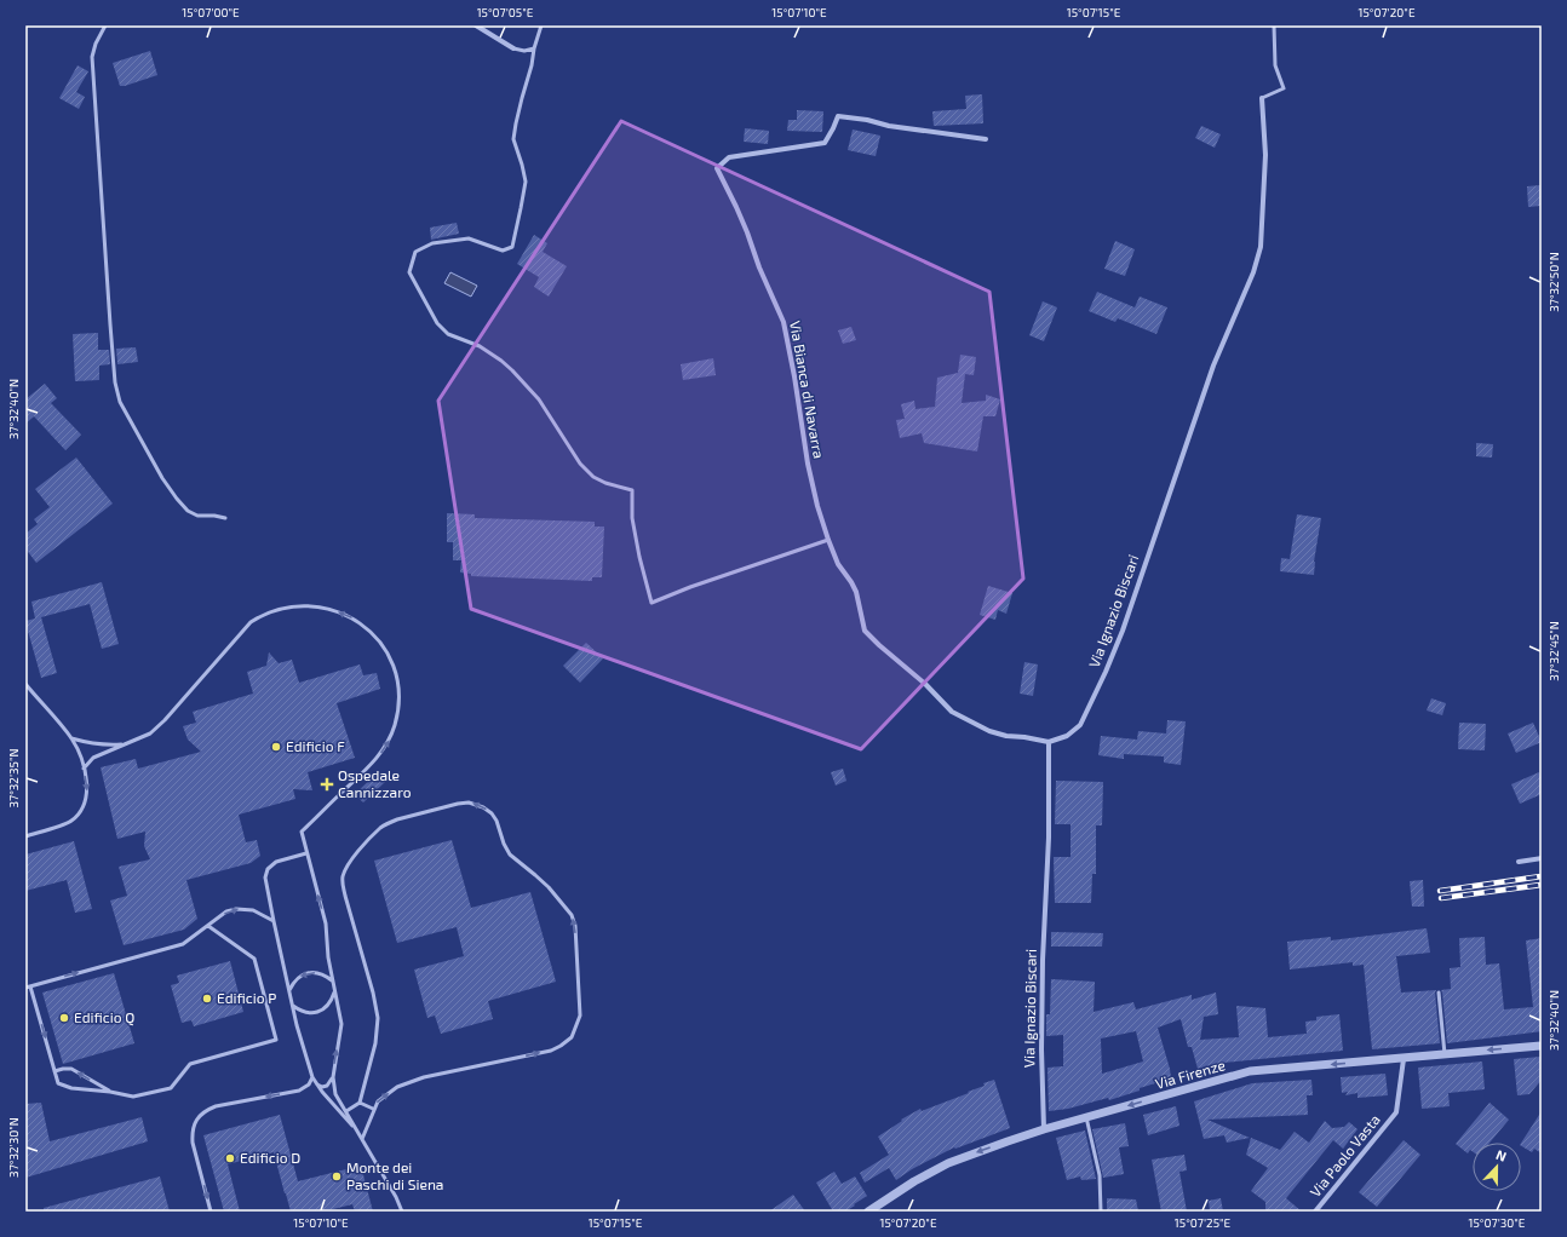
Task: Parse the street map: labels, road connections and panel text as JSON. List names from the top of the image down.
{
  "streets": {
    "street": [
      "Via Bianca di Navarra",
      "Via Ignazio Biscari",
      "Via Firenze",
      "Via Paolo Vasta"
    ]
  },
  "crossings": [
    ["Via Bianca di Navarra", "Via Ignazio Biscari"],
    ["Via Ignazio Biscari", "Via Firenze"],
    ["Via Firenze", "Via Paolo Vasta"]
  ],
  "one_way": ["Via Firenze"],
  "places": {
    "other": [
      "Edificio F",
      "Edificio P",
      "Edificio Q",
      "Edificio D",
      "Monte dei Paschi di Siena"
    ],
    "health": ["Ospedale Cannizzaro"]
  },
  "north": "top",
  "coordinates": [
    "15°07'00\"E",
    "15°07'05\"E",
    "15°07'10\"E",
    "15°07'15\"E",
    "15°07'20\"E",
    "37°32'50\"N",
    "37°32'40\"N",
    "37°32'45\"N",
    "37°32'35\"N",
    "37°32'30\"N",
    "15°07'25\"E",
    "15°07'30\"E"
  ]
}
